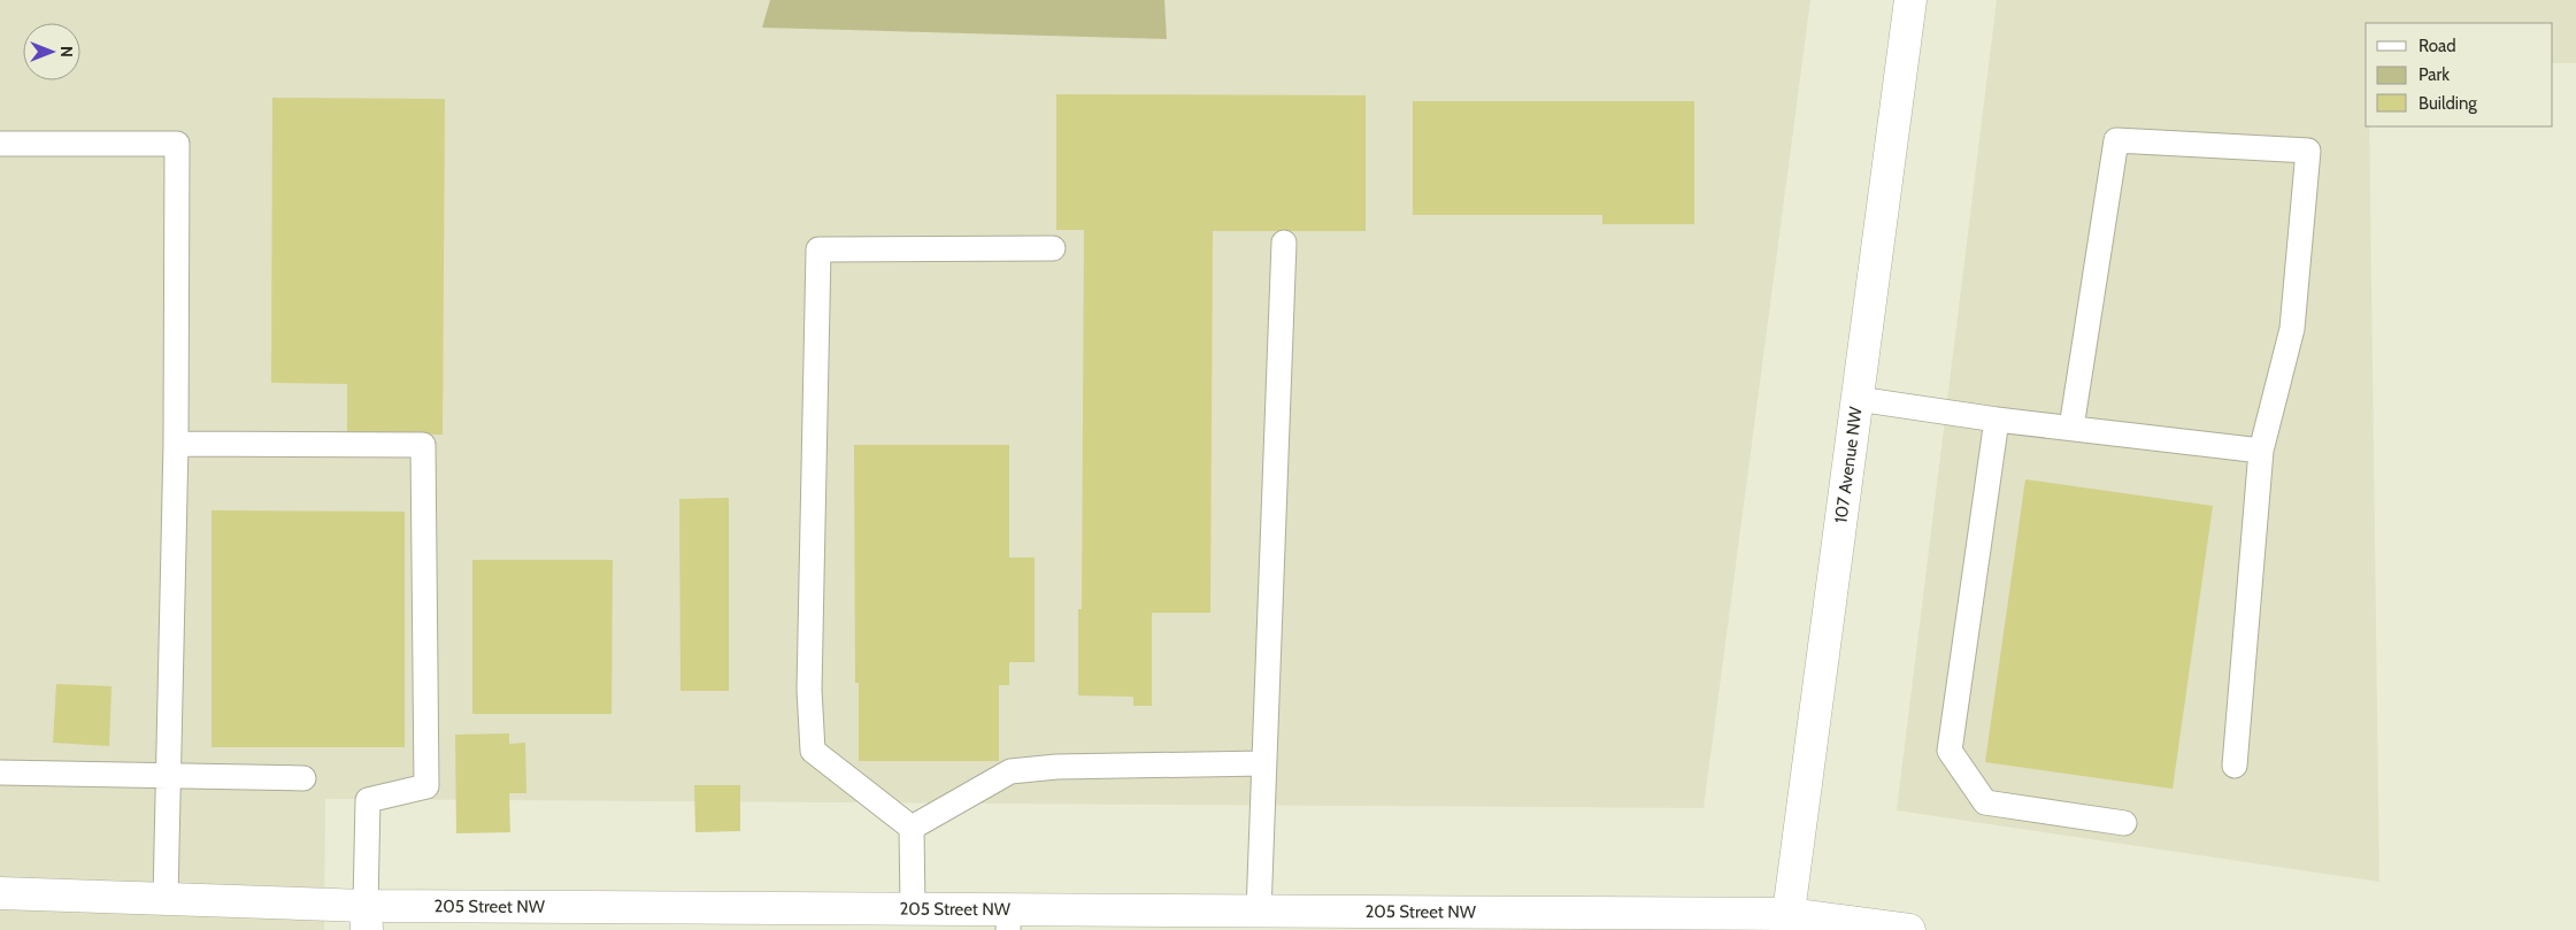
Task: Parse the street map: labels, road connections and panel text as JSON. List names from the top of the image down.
{
  "streets": {
    "street": ["107 Avenue NW", "205 Street NW"]
  },
  "crossings": [
    ["107 Avenue NW", "205 Street NW"]
  ],
  "legend": ["Road", "Park", "Building"],
  "north": "right"
}
